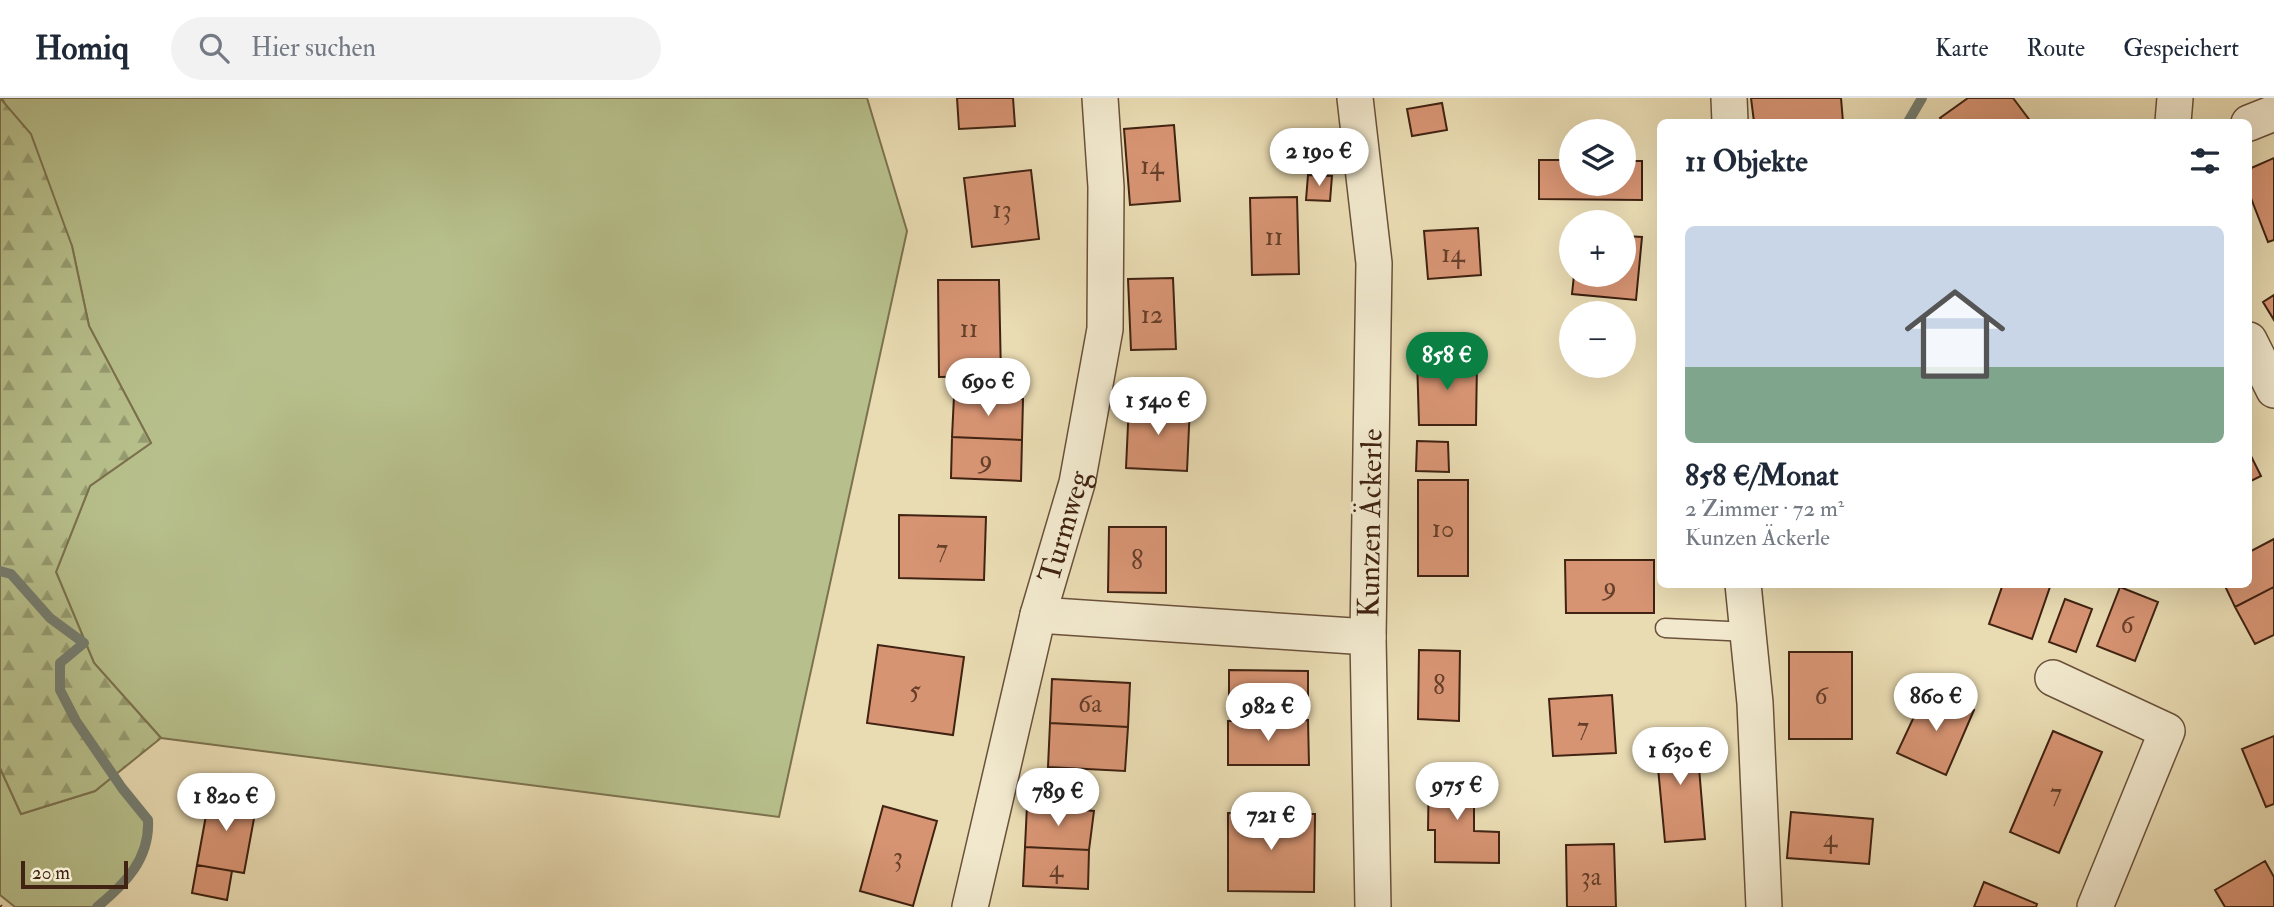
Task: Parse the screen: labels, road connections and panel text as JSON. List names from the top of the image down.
{
  "streets": {
    "street": ["Kunzen Äckerle", "Turmweg"]
  },
  "house_numbers": [
    "14",
    "13",
    "11",
    "14",
    "12",
    "11",
    "9",
    "10",
    "7",
    "8",
    "9",
    "6",
    "8",
    "5",
    "6",
    "6a",
    "7",
    "7",
    "4",
    "3",
    "4",
    "3a"
  ],
  "scale_bar": "20 m",
  "page": {
    "header": "Homiq",
    "search": "Hier suchen",
    "nav": ["Karte", "Route", "Gespeichert"],
    "map_buttons": ["+", "−"],
    "heading": "11 Objekte",
    "price": [
      "2 190 €",
      "858 €",
      "690 €",
      "1 540 €",
      "860 €",
      "982 €",
      "1 630 €",
      "975 €",
      "789 €",
      "1 820 €",
      "721 €"
    ],
    "list": [
      {
        "name": "858 €/Monat",
        "note": "2 Zimmer · 72 m² · Kunzen Äckerle"
      }
    ],
    "scale": "20 m"
  }
}
